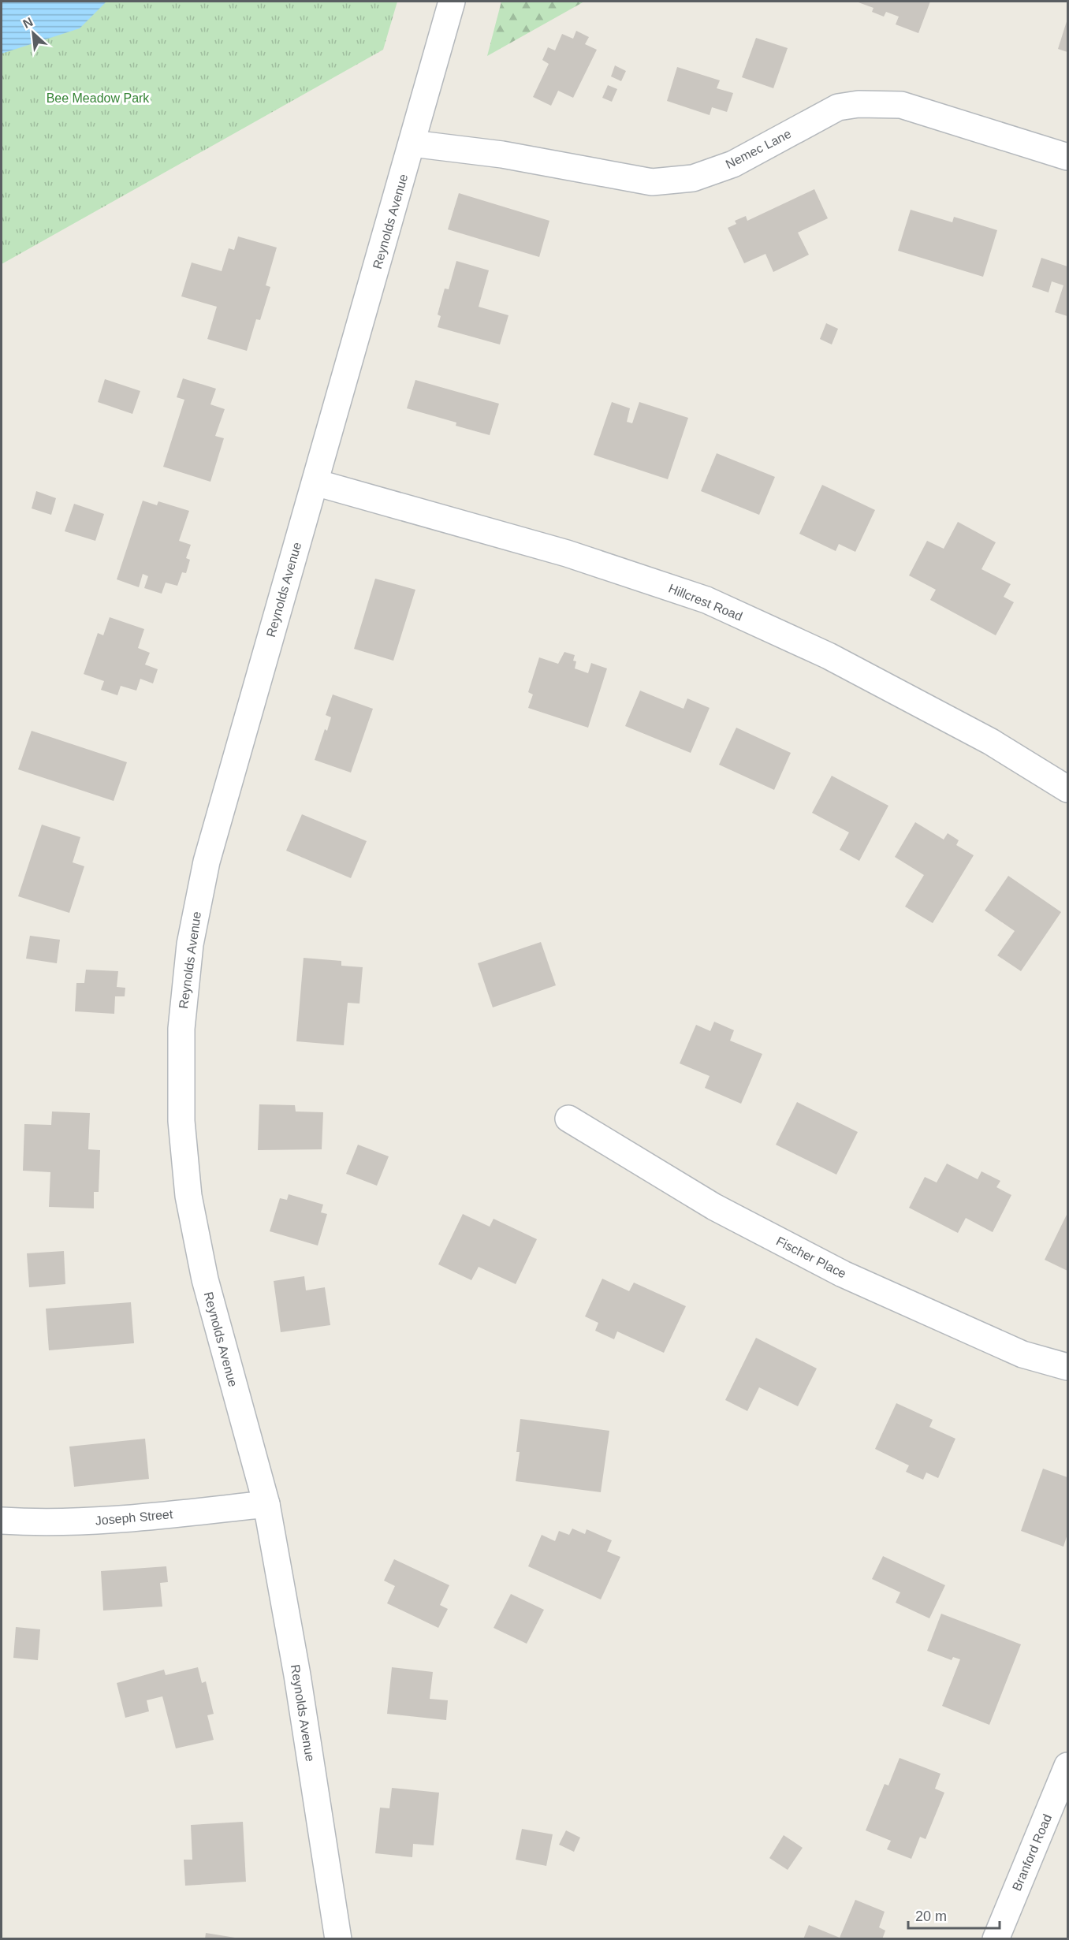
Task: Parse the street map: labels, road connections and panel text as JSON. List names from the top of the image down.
{
  "streets": {
    "street": [
      "Nemec Lane",
      "Reynolds Avenue",
      "Hillcrest Road",
      "Fischer Place",
      "Joseph Street",
      "Branford Road"
    ]
  },
  "crossings": [
    ["Nemec Lane", "Reynolds Avenue"],
    ["Reynolds Avenue", "Hillcrest Road"],
    ["Reynolds Avenue", "Joseph Street"]
  ],
  "parks": ["Bee Meadow Park"],
  "scale_bar": "20 m",
  "north": "top left"
}
